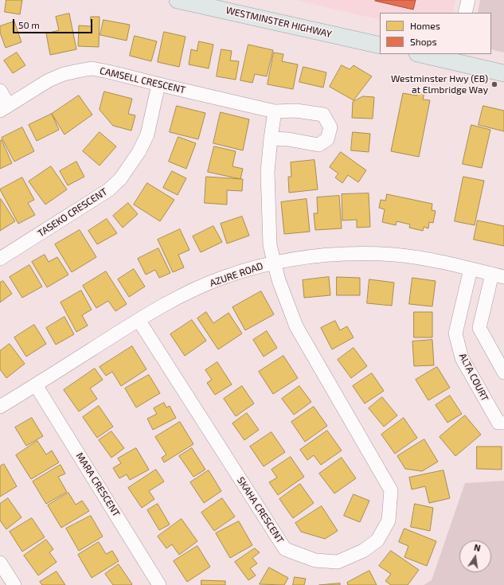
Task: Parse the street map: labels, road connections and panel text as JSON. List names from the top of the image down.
{
  "streets": {
    "main road": ["WESTMINSTER HIGHWAY"],
    "street": [
      "CAMSELL CRESCENT",
      "TASEKO CRESCENT",
      "AZURE ROAD",
      "ALTA COURT",
      "MARA CRESCENT",
      "SKAHA CRESCENT"
    ]
  },
  "crossings": [
    ["CAMSELL CRESCENT", "TASEKO CRESCENT"],
    ["AZURE ROAD", "ALTA COURT"],
    ["AZURE ROAD", "MARA CRESCENT"],
    ["AZURE ROAD", "SKAHA CRESCENT"]
  ],
  "places": ["Westminster Hwy (EB) at Elmbridge Way"],
  "legend": ["Homes", "Shops"],
  "scale_bar": "50 m",
  "north": "top"
}
